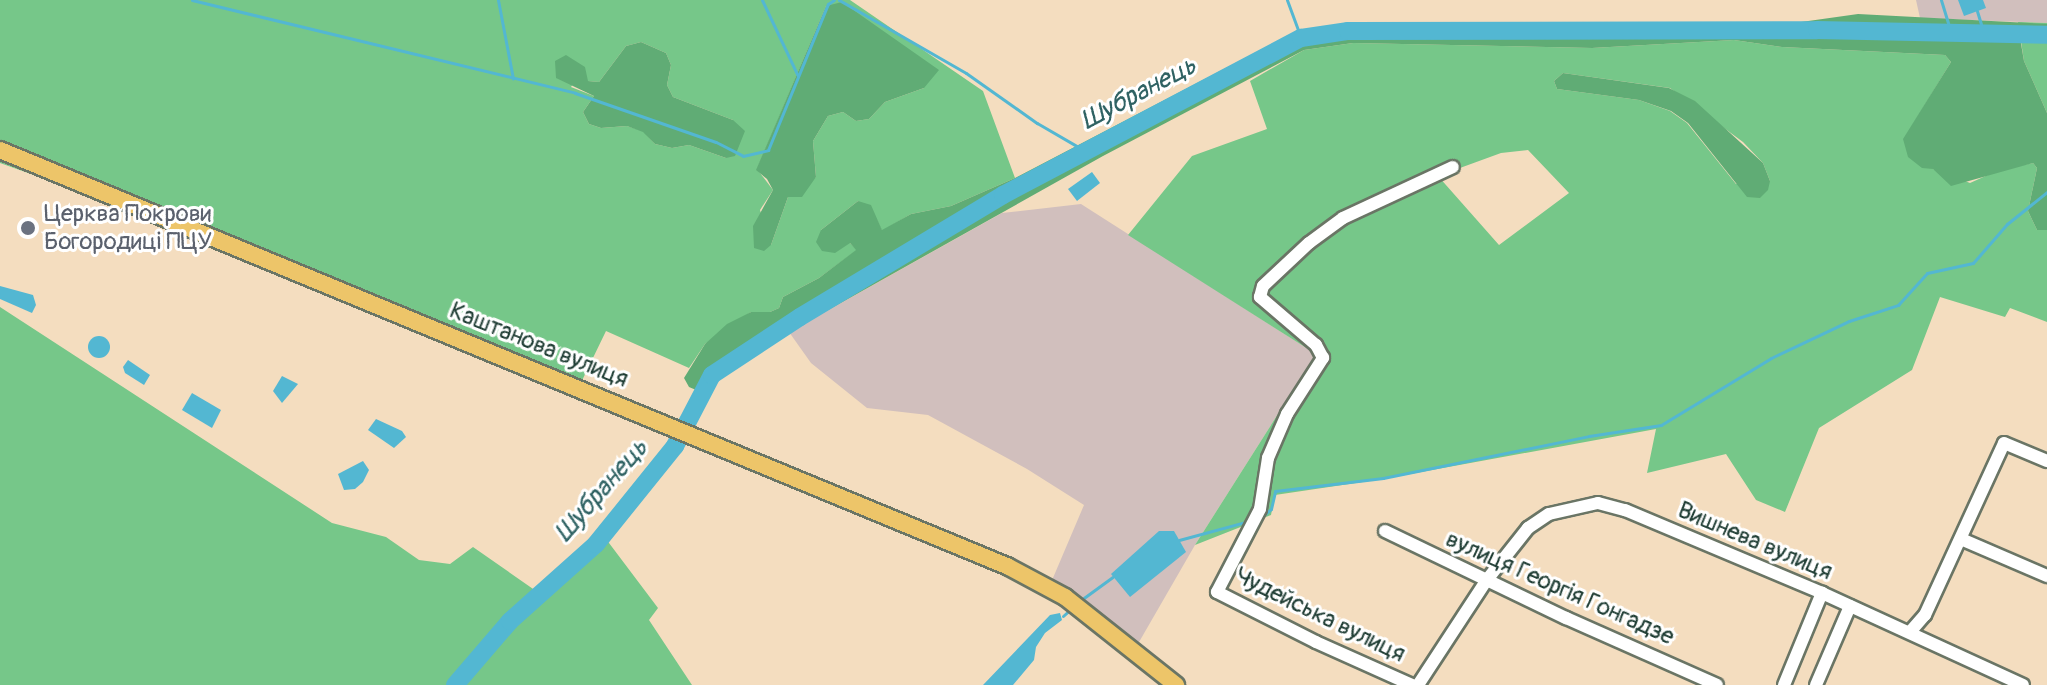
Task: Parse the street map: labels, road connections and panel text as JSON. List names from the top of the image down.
{
  "streets": {
    "main road": ["Каштанова вулиця"],
    "street": ["Вишнева вулиця", "вулиця Георгія Гонгадзе", "Чудейська вулиця"]
  },
  "crossings": [
    ["Вишнева вулиця", "вулиця Георгія Гонгадзе"]
  ],
  "water": ["Шубранець"],
  "places": ["Церква Покрови Богородиці ПЦУ"]
}
